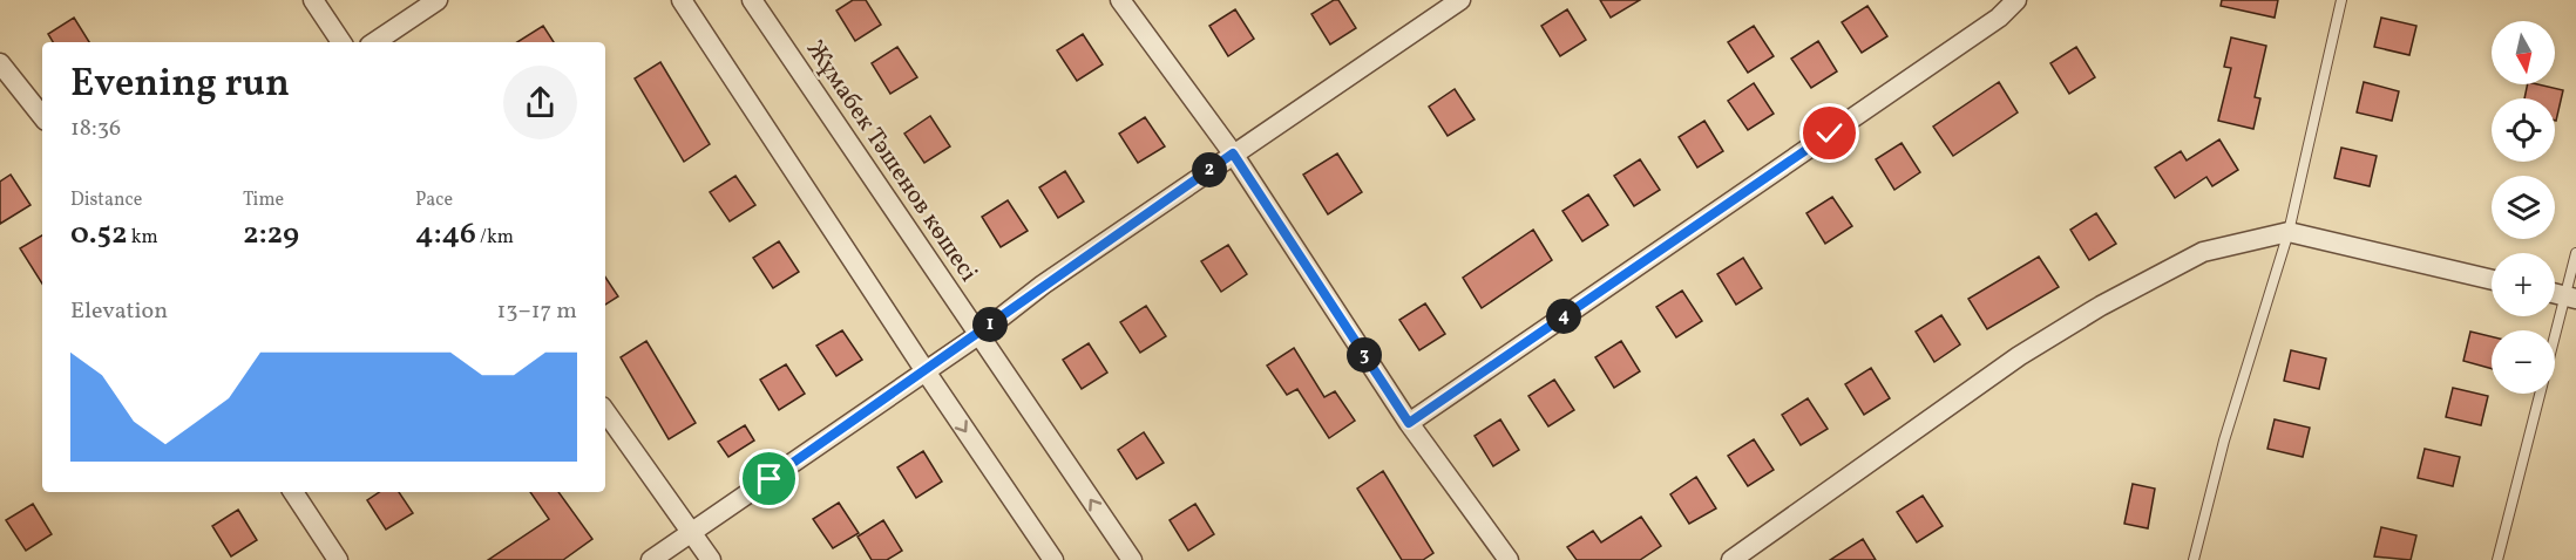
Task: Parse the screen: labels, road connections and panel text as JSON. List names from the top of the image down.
{
  "streets": {
    "street": ["Жұмабек Тәшенов көшесі"]
  },
  "north": "bottom",
  "page": {
    "map_buttons": ["+", "−"],
    "heading": ["Evening run", "18:36"],
    "pins": [
      "2",
      "4",
      "1",
      "3"
    ],
    "stats": [
      ["Distance", "0.52 km"],
      ["Time", "2:29"],
      ["Pace", "4:46 /km"]
    ],
    "chart": ["Elevation", "13–17 m"]
  }
}
